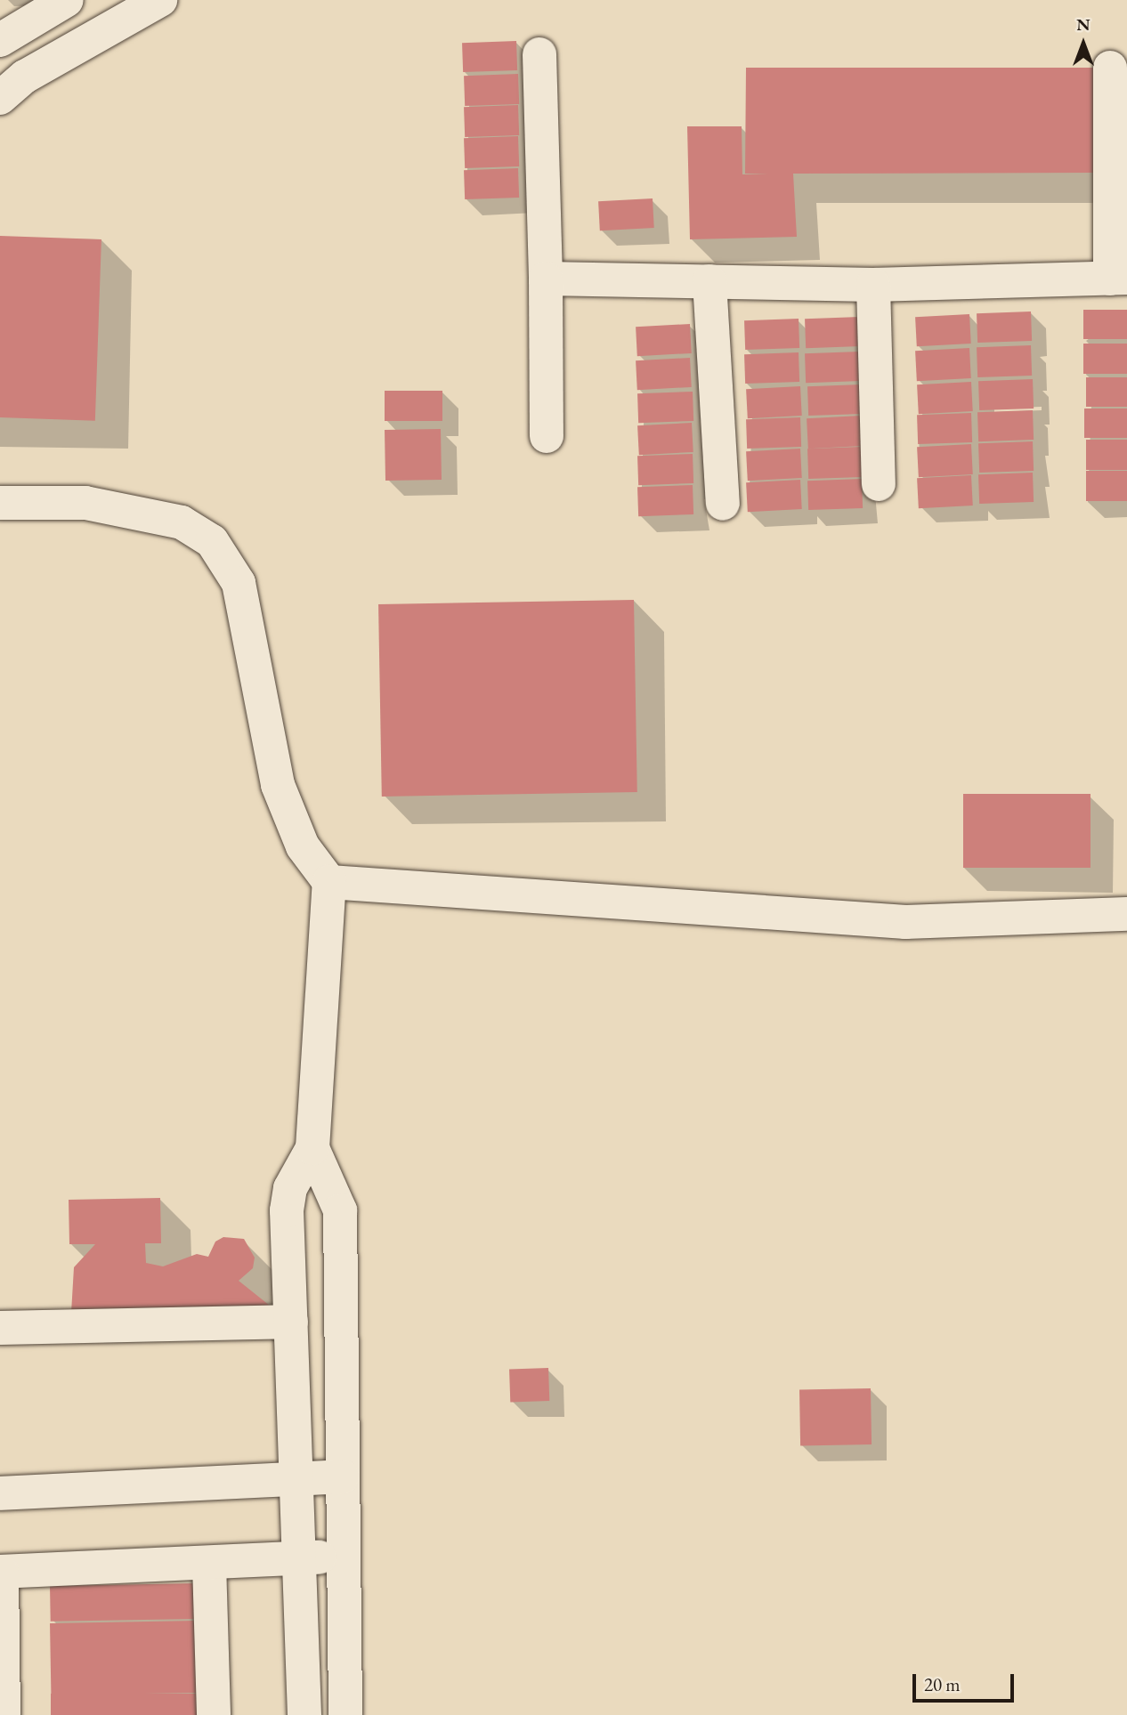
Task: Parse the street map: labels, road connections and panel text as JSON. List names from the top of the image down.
{
  "scale_bar": "20 m",
  "north": "top"
}
